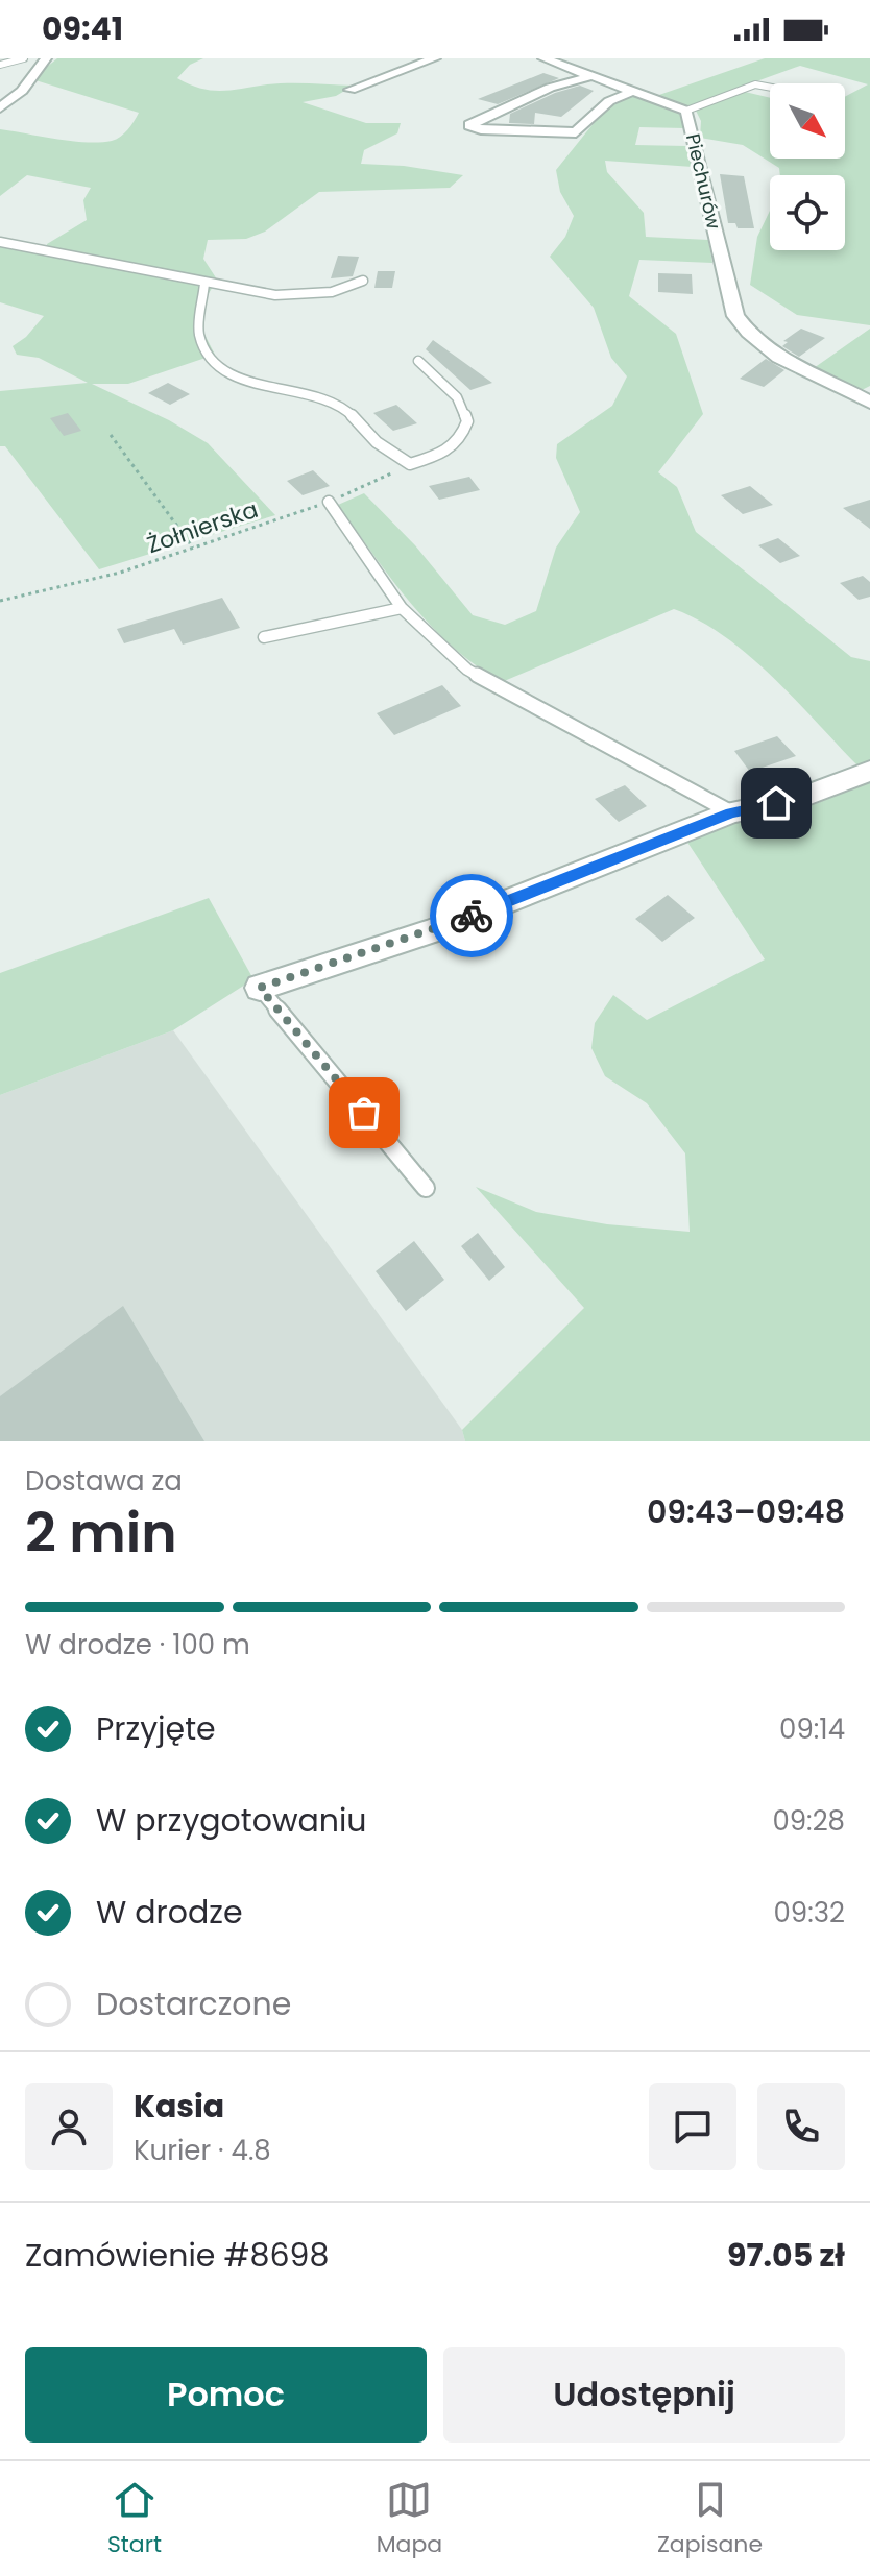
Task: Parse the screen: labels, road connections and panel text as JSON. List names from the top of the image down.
{
  "streets": {
    "street": ["Piechurów"],
    "path": ["Żołnierska"]
  },
  "north": "bottom right",
  "page": {
    "status": "09:41",
    "heading": ["2 min", "Dostawa za", "09:43–09:48"],
    "panel": [
      "Kasia",
      "Kurier · 4.8",
      "Zamówienie #8698",
      "97.05 zł"
    ],
    "bar": "W drodze · 100 m",
    "list": [
      ["Przyjęte", "09:14"],
      ["W przygotowaniu", "09:28"],
      ["W drodze", "09:32"],
      "Dostarczone"
    ],
    "buttons": ["Pomoc", "Udostępnij"],
    "tabs": ["Start", "Mapa", "Zapisane"]
  }
}
